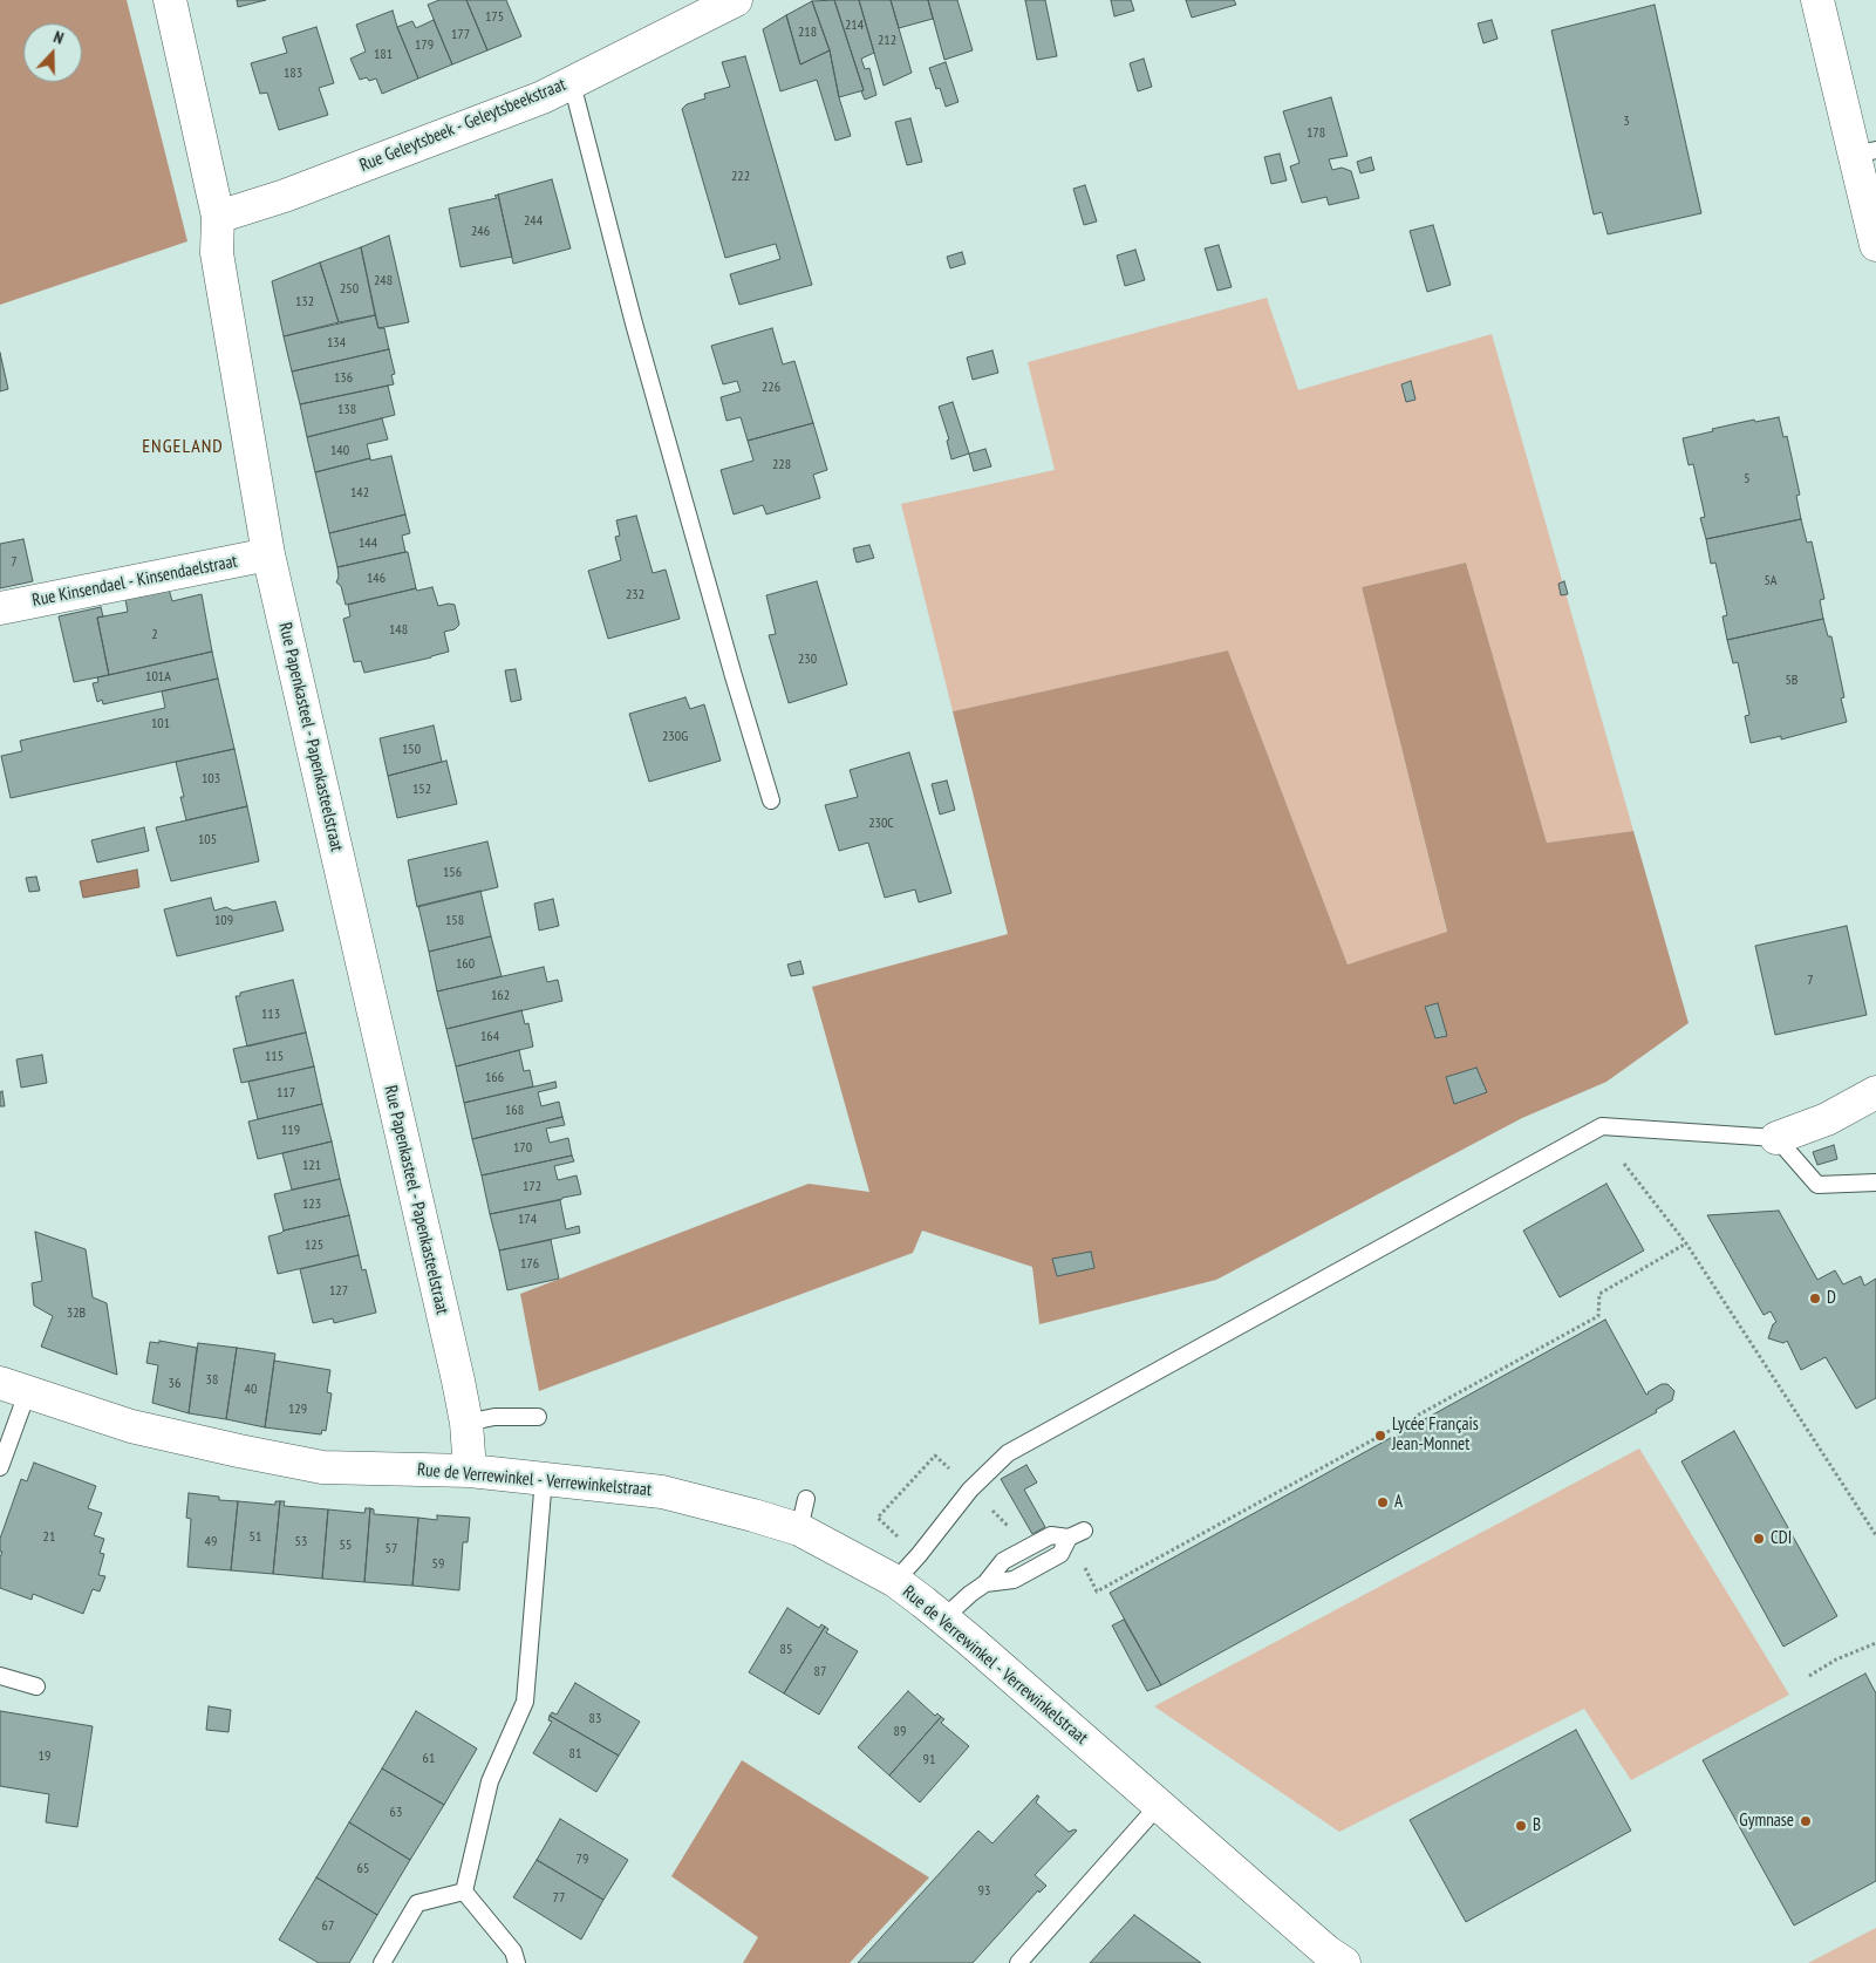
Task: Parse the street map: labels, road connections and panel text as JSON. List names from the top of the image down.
{
  "streets": {
    "street": [
      "Rue Geleytsbeek - Geleytsbeekstraat",
      "Rue Kinsendael - Kinsendaelstraat",
      "Rue Papenkasteel - Papenkasteelstraat",
      "Rue de Verrewinkel - Verrewinkelstraat"
    ]
  },
  "crossings": [
    ["Rue Geleytsbeek - Geleytsbeekstraat", "Rue Papenkasteel - Papenkasteelstraat"],
    ["Rue Kinsendael - Kinsendaelstraat", "Rue Papenkasteel - Papenkasteelstraat"],
    ["Rue Papenkasteel - Papenkasteelstraat", "Rue de Verrewinkel - Verrewinkelstraat"]
  ],
  "districts": ["ENGELAND"],
  "places": [
    "D",
    "Lycée Français Jean-Monnet",
    "A",
    "CDI",
    "Gymnase",
    "B"
  ],
  "house_numbers": [
    "175",
    "214",
    "218",
    "177",
    "212",
    "179",
    "181",
    "183",
    "3",
    "178",
    "222",
    "244",
    "246",
    "248",
    "250",
    "132",
    "134",
    "136",
    "226",
    "138",
    "140",
    "228",
    "5",
    "142",
    "144",
    "7",
    "146",
    "5A",
    "232",
    "148",
    "2",
    "230",
    "101A",
    "5B",
    "101",
    "230G",
    "150",
    "103",
    "152",
    "230C",
    "105",
    "156",
    "109",
    "158",
    "160",
    "7",
    "162",
    "113",
    "164",
    "115",
    "166",
    "117",
    "168",
    "119",
    "170",
    "121",
    "172",
    "123",
    "174",
    "125",
    "176",
    "127",
    "32B",
    "38",
    "36",
    "40",
    "129",
    "21",
    "51",
    "49",
    "53",
    "55",
    "57",
    "59",
    "85",
    "87",
    "83",
    "89",
    "81",
    "19",
    "61",
    "91",
    "63",
    "79",
    "65",
    "93",
    "77",
    "67"
  ],
  "north": "top"
}
